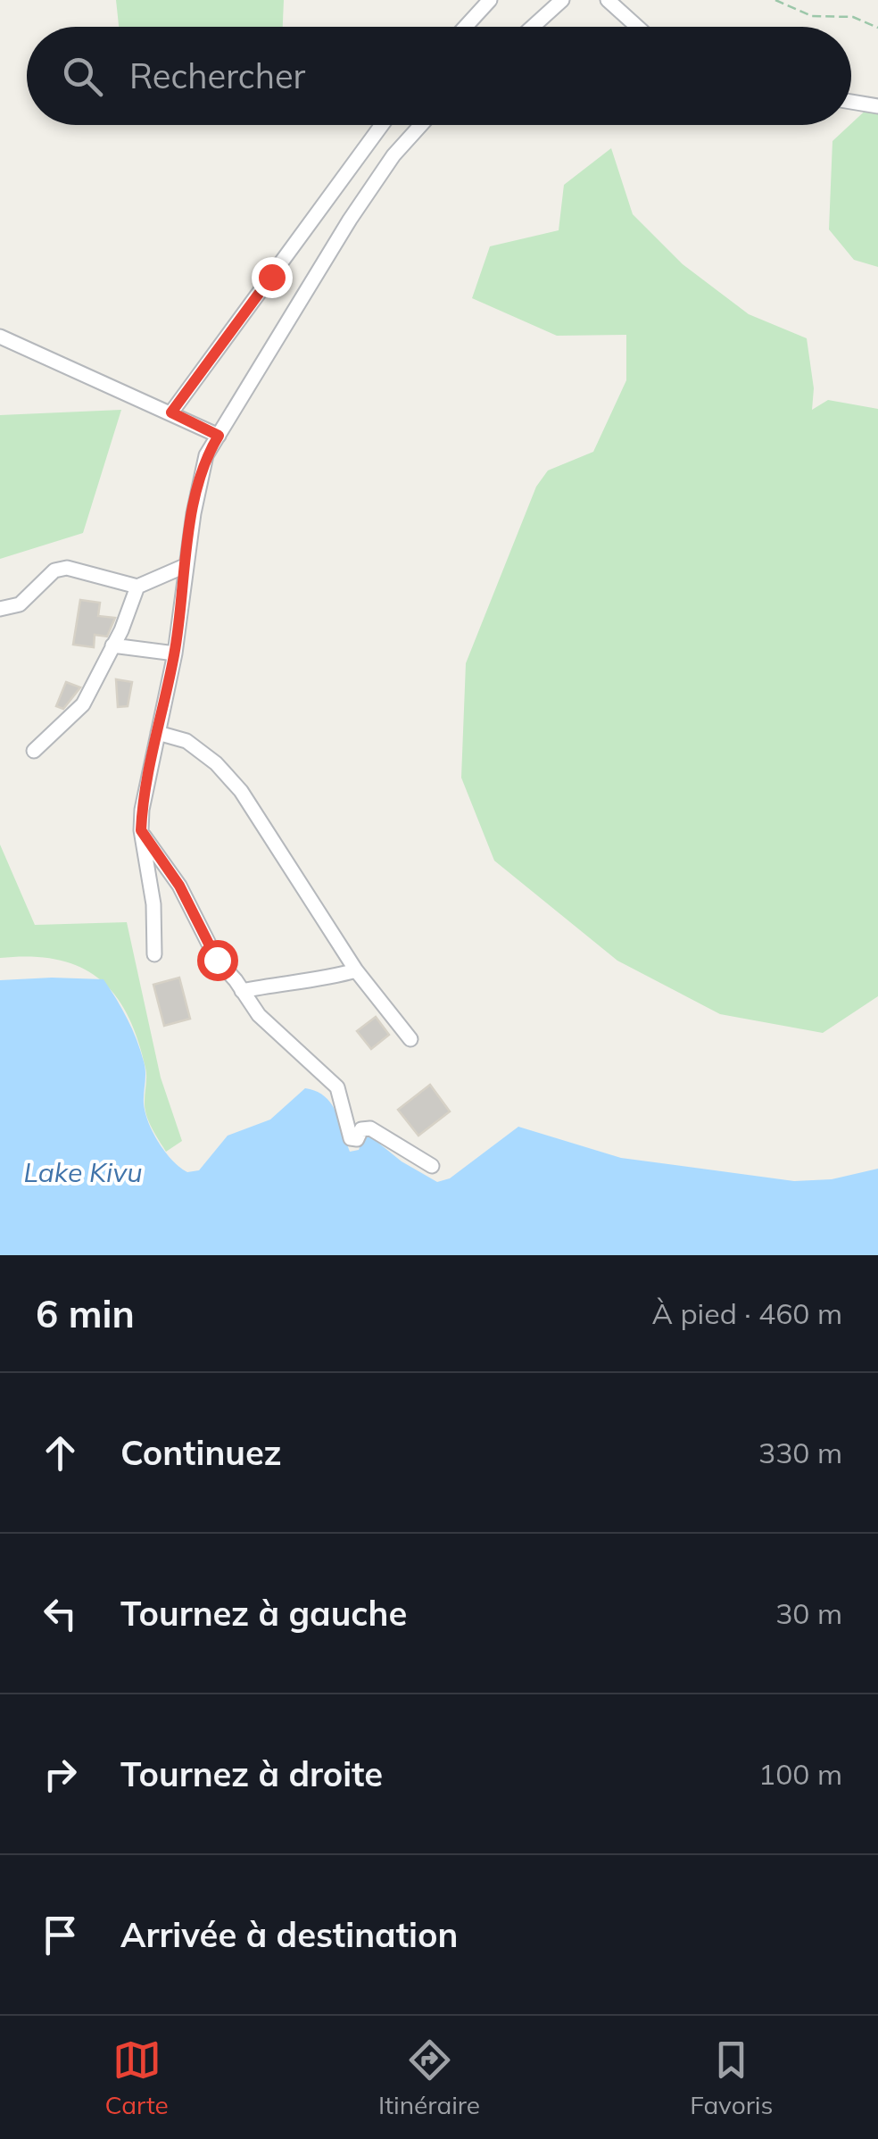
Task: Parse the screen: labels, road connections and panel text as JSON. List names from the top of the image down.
{
  "water": ["Lake Kivu"],
  "page": {
    "search": "Rechercher",
    "heading": ["6 min", "À pied · 460 m"],
    "list": [
      ["Continuez", "330 m"],
      ["Tournez à gauche", "30 m"],
      ["Tournez à droite", "100 m"],
      "Arrivée à destination"
    ],
    "nav": ["Carte", "Itinéraire", "Favoris"]
  }
}
